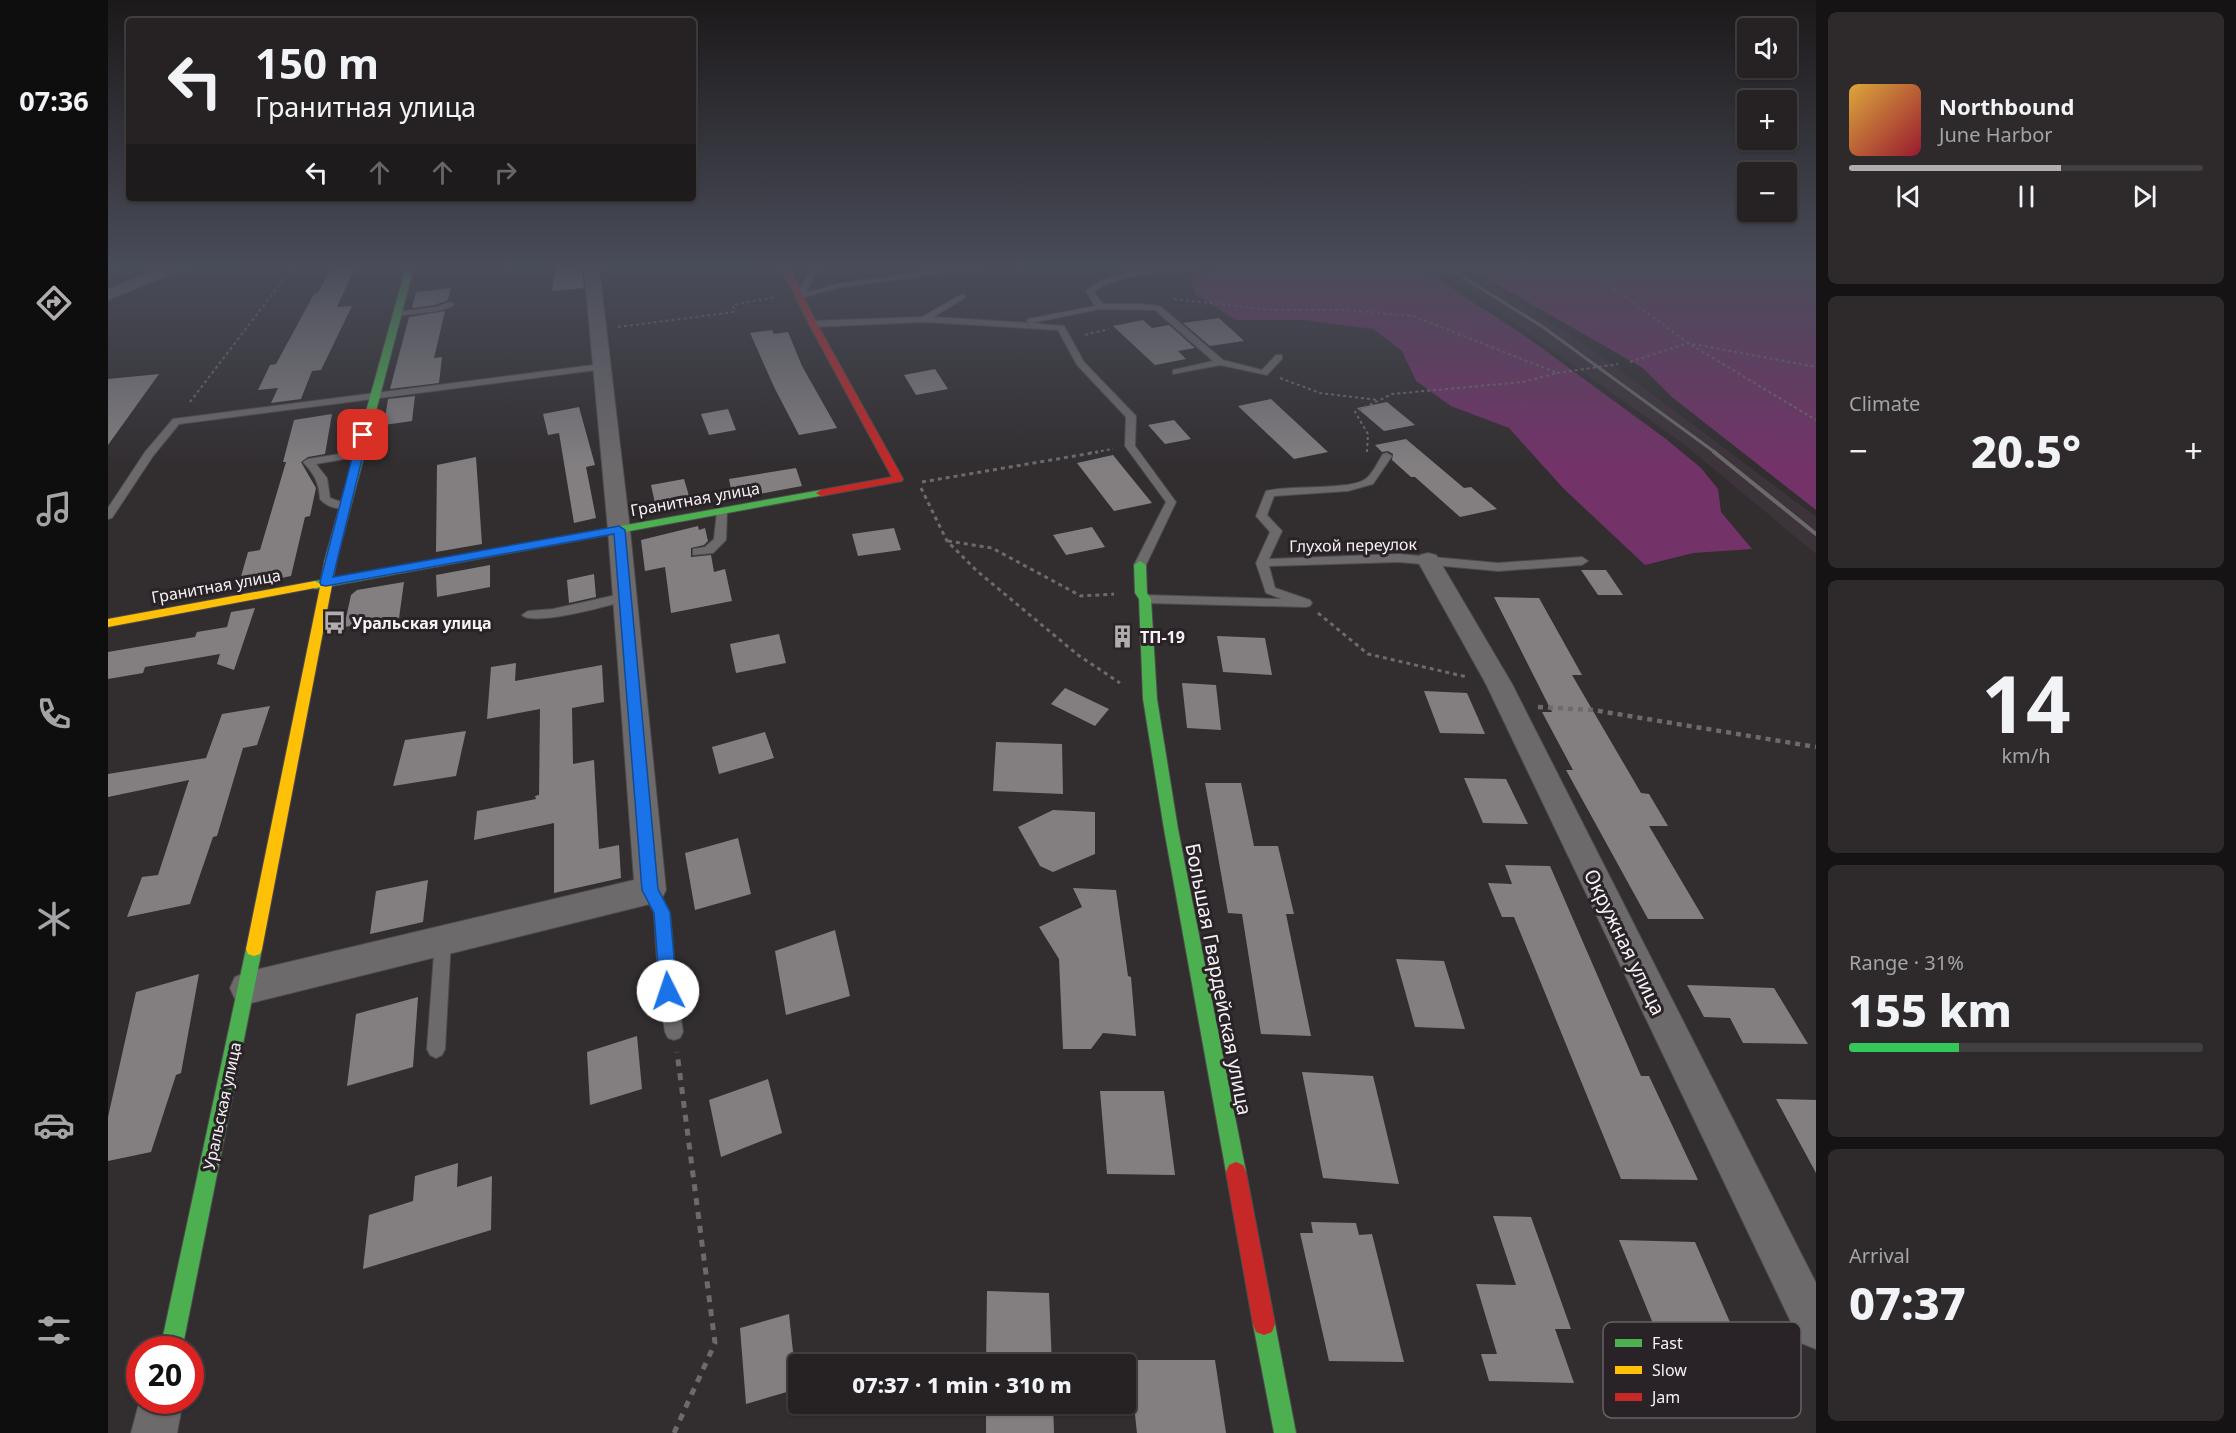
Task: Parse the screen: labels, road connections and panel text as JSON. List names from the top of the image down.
{
  "streets": {
    "street": [
      "Гранитная улица",
      "Окружная улица",
      "Большая Гвардейская улица",
      "Уральская улица"
    ],
    "lane": ["Глухой переулок"]
  },
  "crossings": [
    ["Гранитная улица", "Уральская улица"],
    ["Глухой переулок", "Окружная улица"]
  ],
  "places": {
    "bus stop": ["Уральская улица"],
    "building": ["ТП-19"]
  },
  "legend": ["Fast", "Slow", "Jam"],
  "page": {
    "tabs": "07:36",
    "map_buttons": ["+", "−"],
    "turn": ["150 m", "Гранитная улица"],
    "song": ["Northbound", "June Harbor"],
    "tile": [
      "Climate",
      ["14", "km/h"],
      ["Range · 31%", "155 km"],
      ["Arrival", "07:37"]
    ],
    "heat": ["−", "20.5°", "+"],
    "limit": "20",
    "trip": "07:37 · 1 min · 310 m"
  }
}
